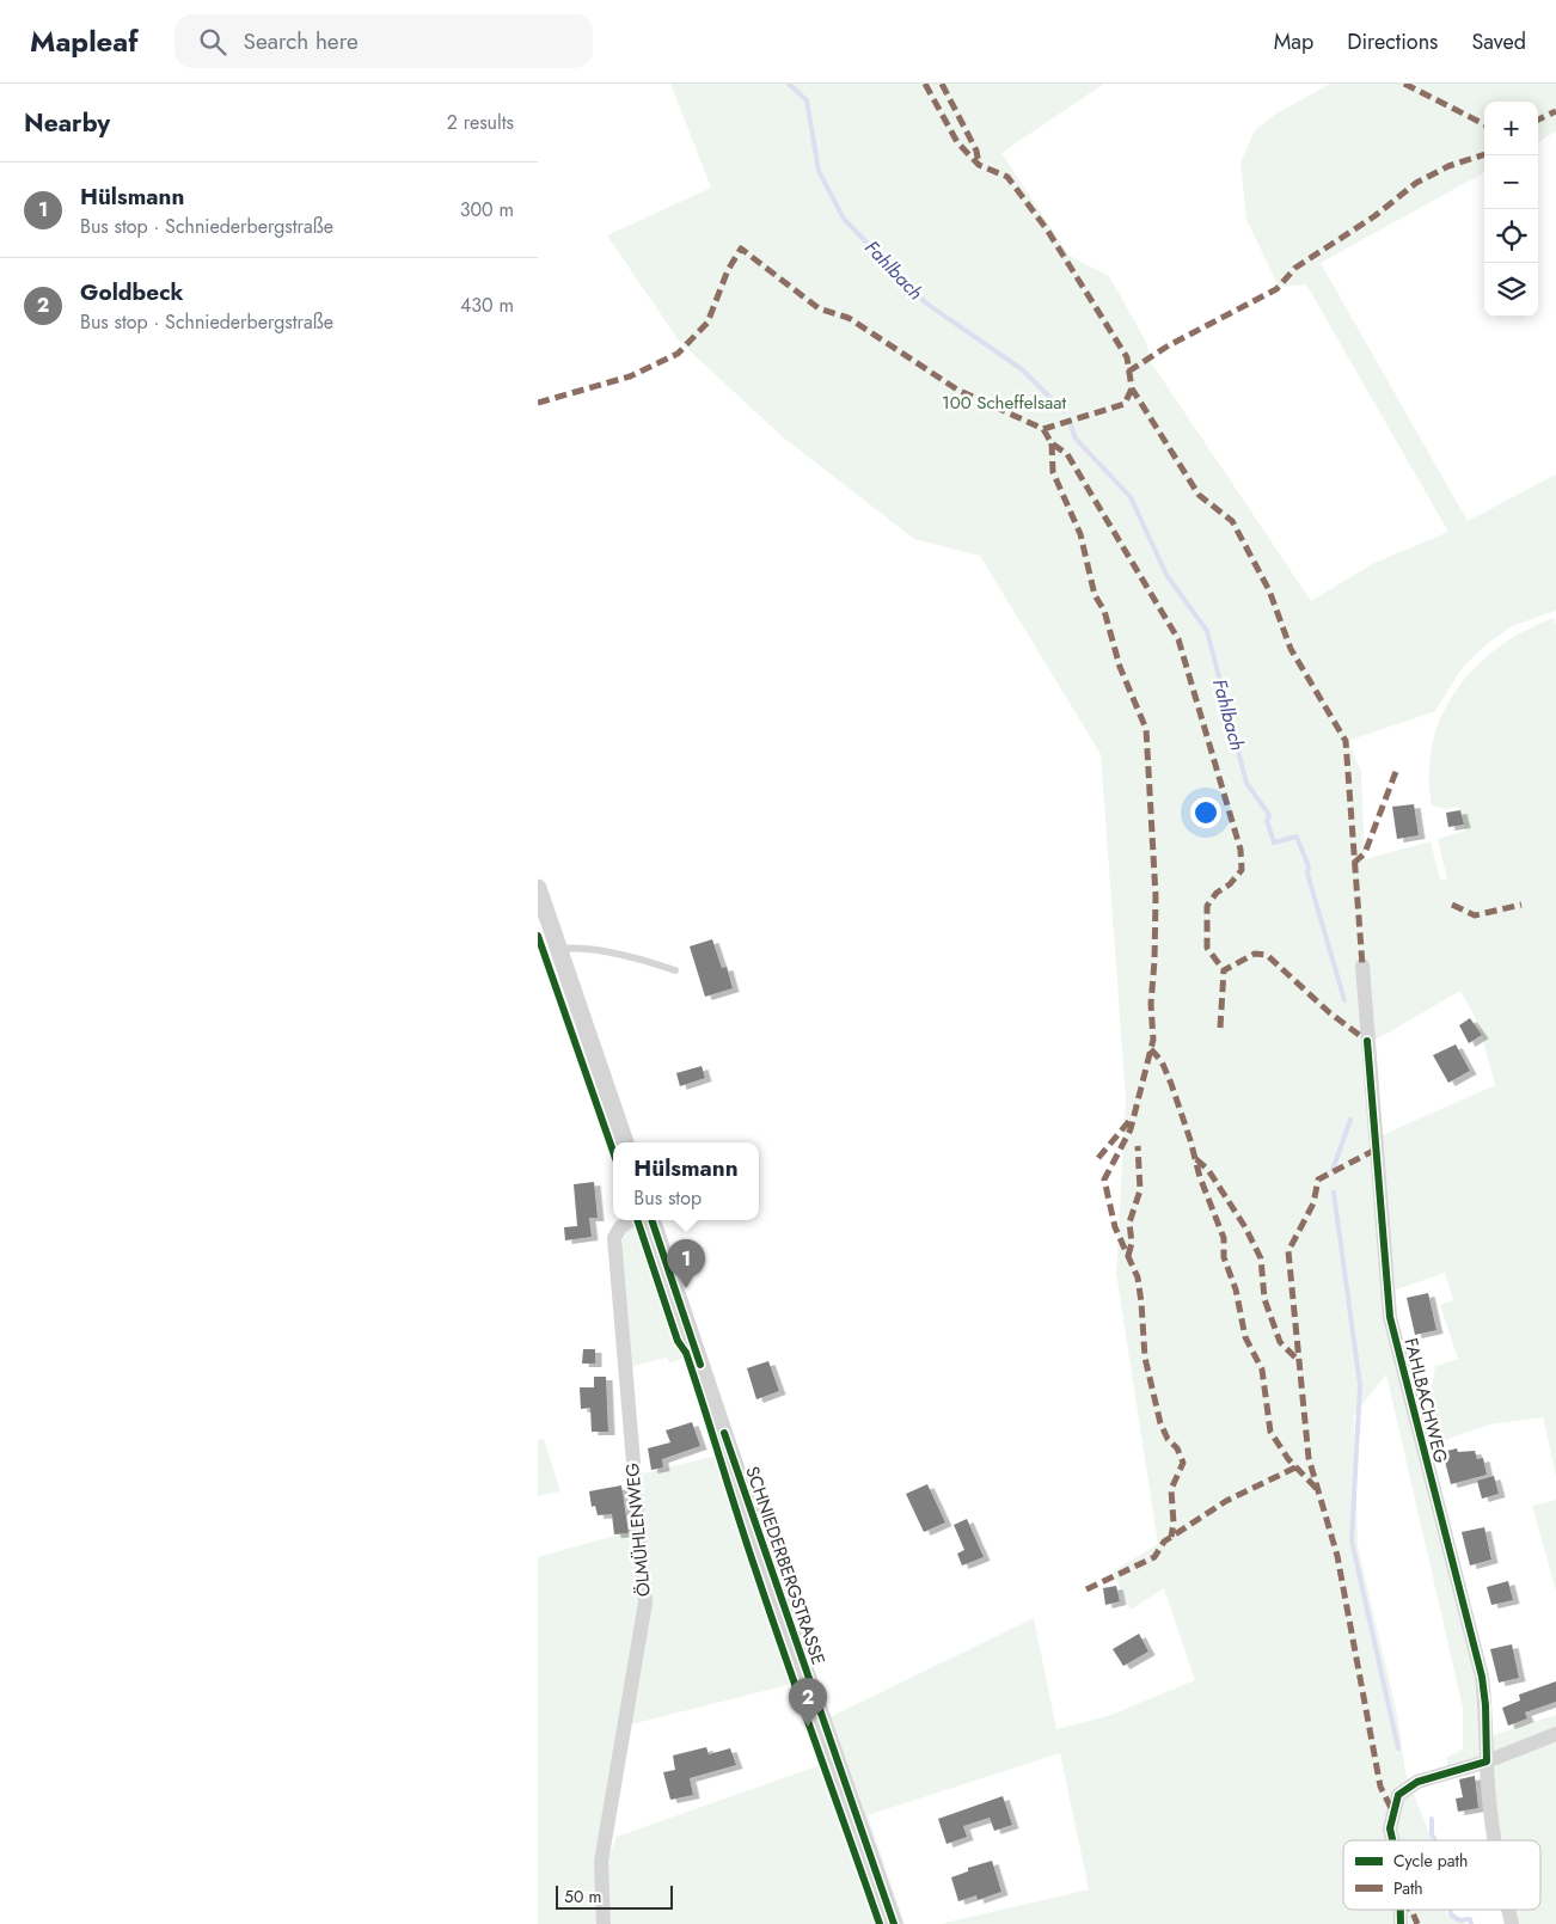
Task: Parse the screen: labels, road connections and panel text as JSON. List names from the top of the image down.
{
  "streets": {
    "street": ["FAHLBACHWEG", "ÖLMÜHLENWEG", "SCHNIEDERBERGSTRASSE"]
  },
  "water": ["Fahlbach"],
  "parks": ["100 Scheffelsaat"],
  "legend": ["Cycle path", "Path"],
  "scale_bar": "50 m",
  "page": {
    "header": "Mapleaf",
    "search": "Search here",
    "nav": ["Map", "Directions", "Saved"],
    "heading": ["Nearby", "2 results"],
    "map_buttons": ["+", "−"],
    "list": [
      {
        "mark": "1",
        "name": "Hülsmann",
        "note": "Bus stop · Schniederbergstraße",
        "value": "300 m"
      },
      {
        "mark": "2",
        "name": "Goldbeck",
        "note": "Bus stop · Schniederbergstraße",
        "value": "430 m"
      }
    ],
    "popup": ["Hülsmann", "Bus stop"],
    "pins": ["1", "2"],
    "scale": "50 m"
  }
}
